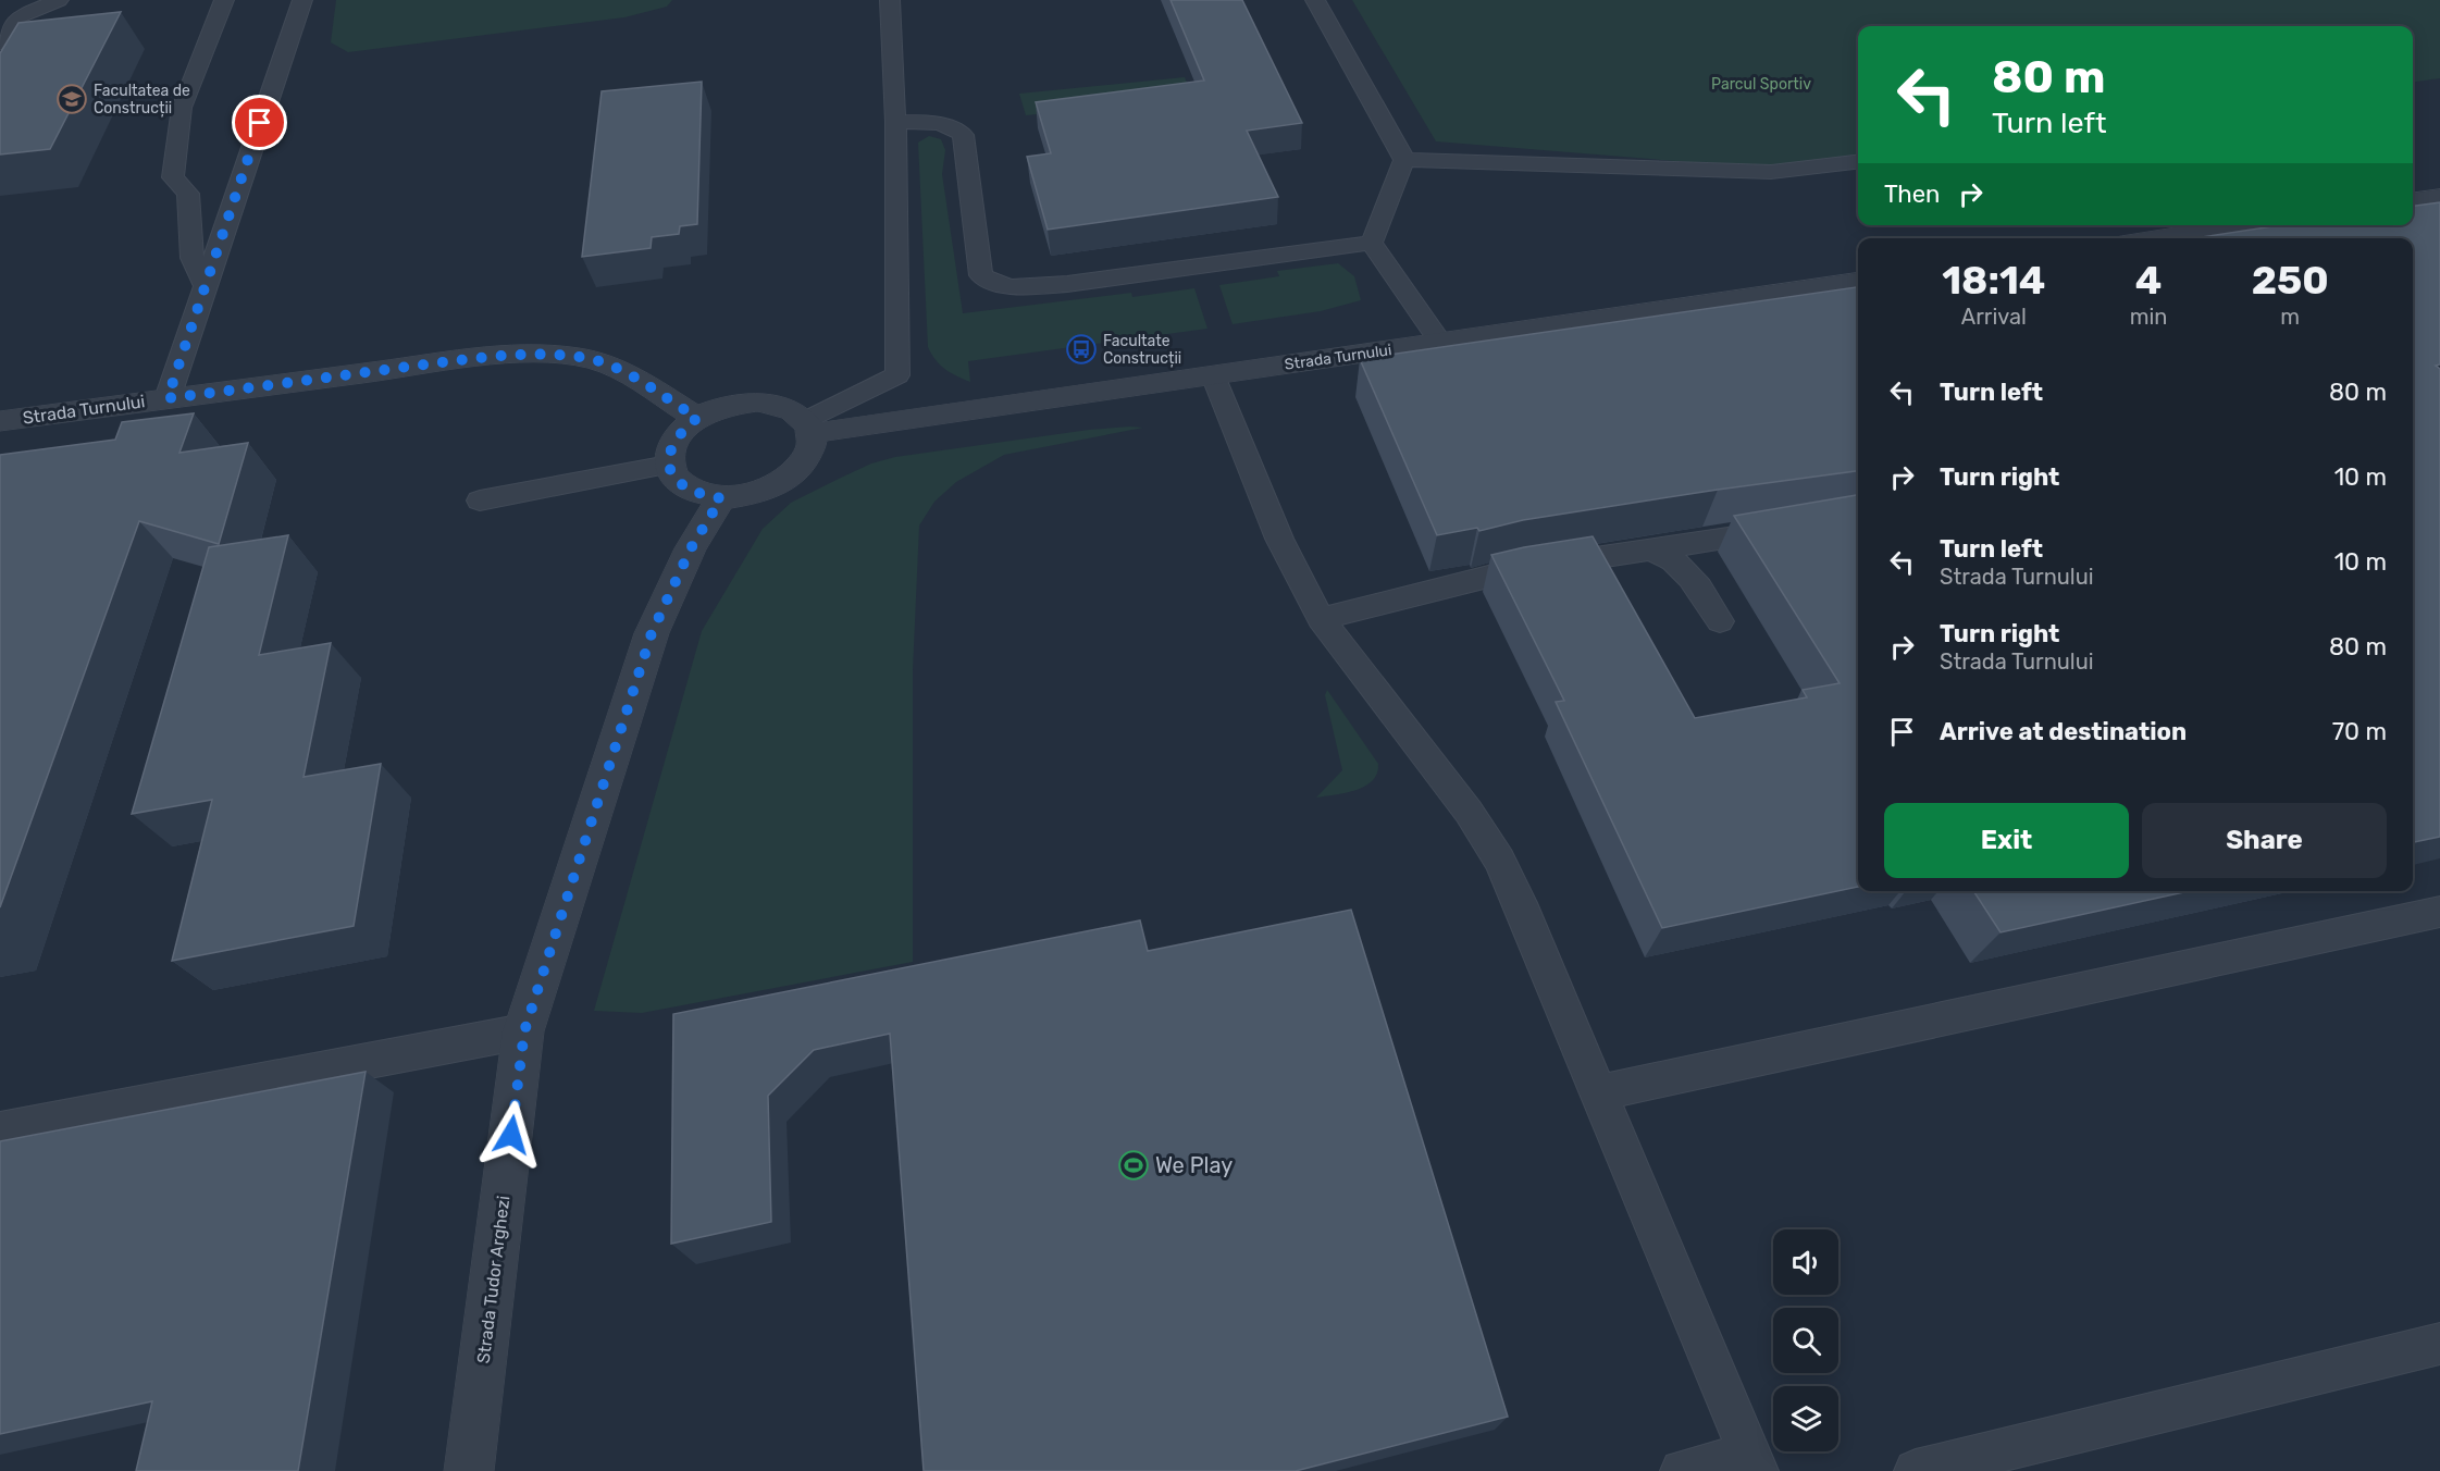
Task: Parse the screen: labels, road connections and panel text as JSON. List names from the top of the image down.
{
  "streets": {
    "street": ["Strada Turnului", "Strada Tudor Arghezi"]
  },
  "crossings": [
    ["Strada Turnului", "Strada Tudor Arghezi"]
  ],
  "parks": ["Parcul Sportiv"],
  "places": {
    "school or university": ["Facultatea de Construcții"],
    "bus stop": ["Facultate Construcții"],
    "sports": ["We Play"]
  },
  "page": {
    "turn": ["80 m", "Turn left"],
    "then": "Then",
    "eta": [
      "18:14",
      "Arrival",
      "4",
      "min",
      "250",
      "m"
    ],
    "list": [
      {
        "name": "Turn left",
        "value": "80 m"
      },
      {
        "name": "Turn right",
        "value": "10 m"
      },
      {
        "name": "Turn left",
        "note": "Strada Turnului",
        "value": "10 m"
      },
      {
        "name": "Turn right",
        "note": "Strada Turnului",
        "value": "80 m"
      },
      {
        "name": "Arrive at destination",
        "value": "70 m"
      }
    ],
    "buttons": ["Exit", "Share"]
  }
}
